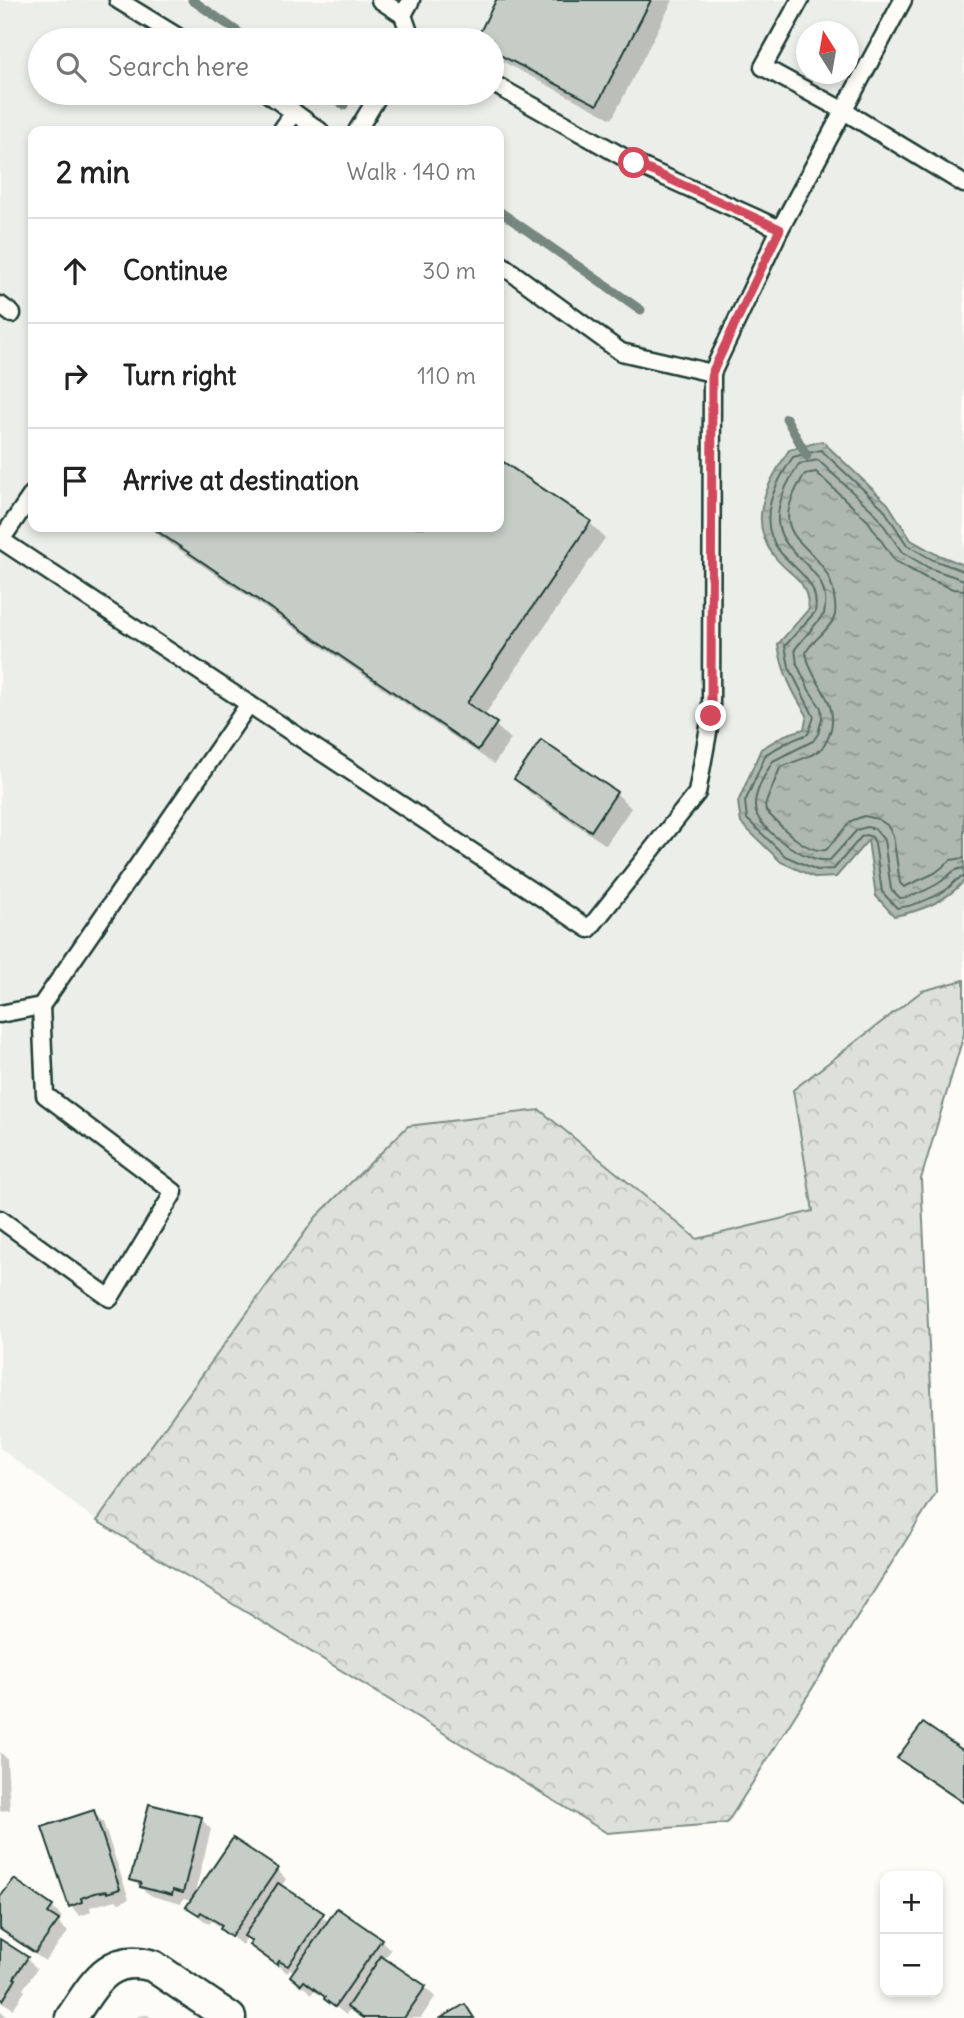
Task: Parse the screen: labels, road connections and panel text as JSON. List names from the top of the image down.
{
  "north": "top",
  "page": {
    "search": "Search here",
    "heading": ["2 min", "Walk · 140 m"],
    "list": [
      ["Continue", "30 m"],
      ["Turn right", "110 m"],
      "Arrive at destination"
    ],
    "map_buttons": ["+", "−"]
  }
}
